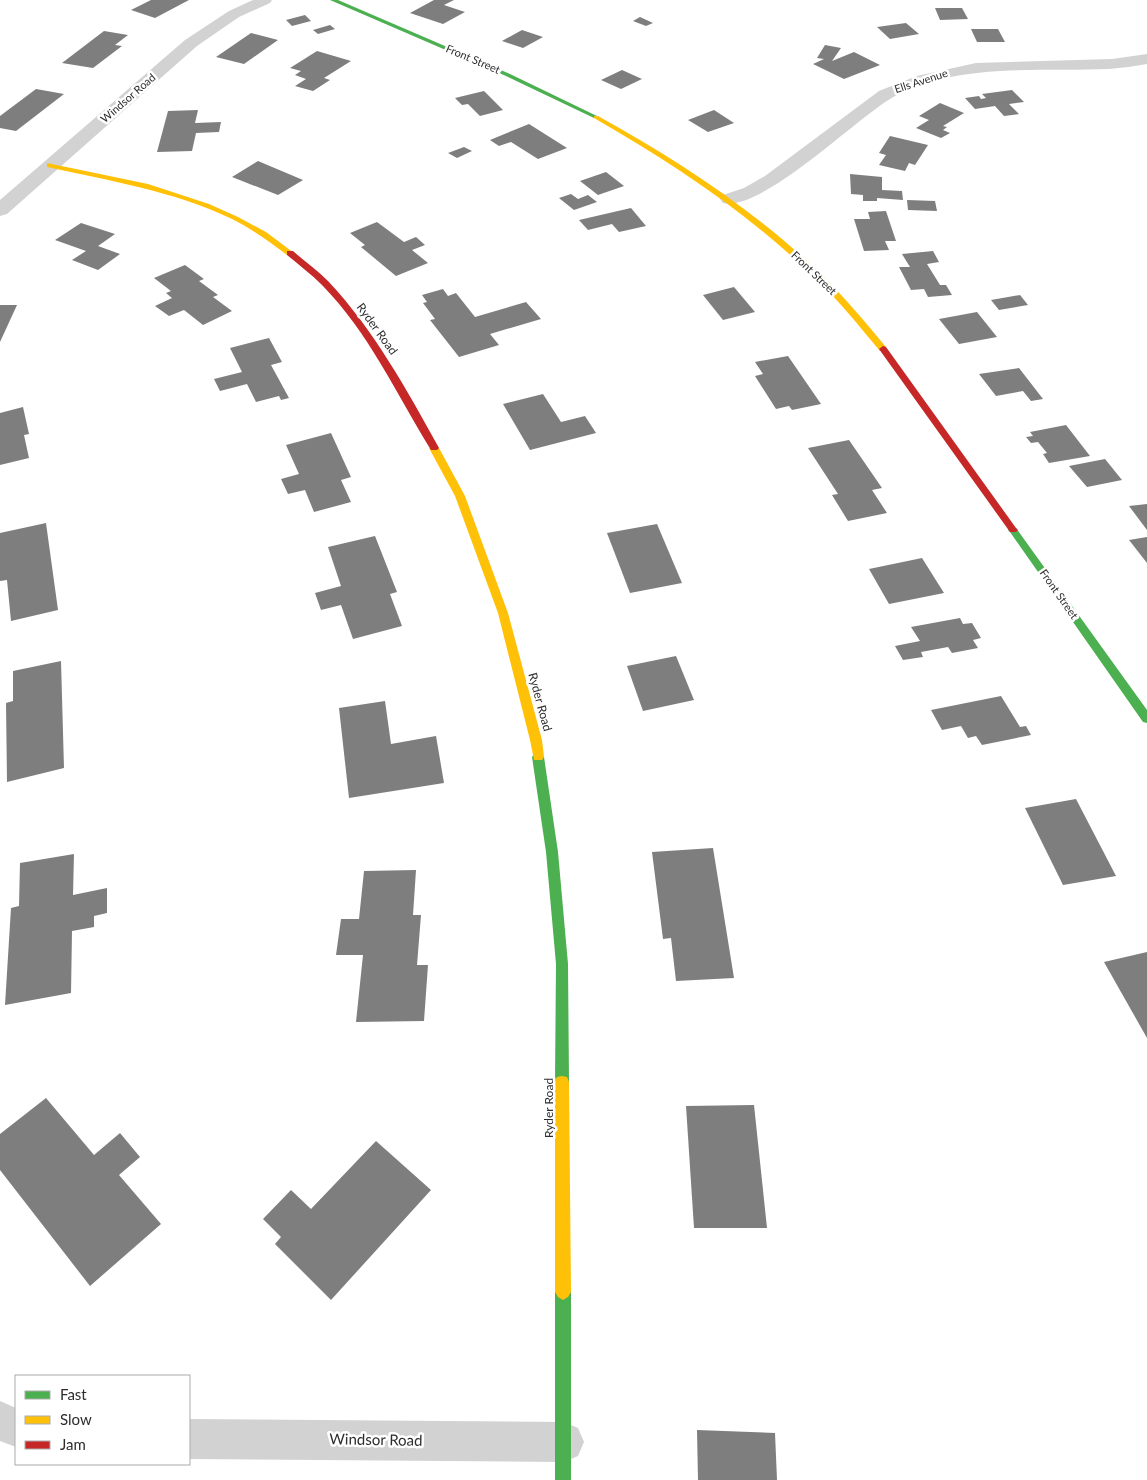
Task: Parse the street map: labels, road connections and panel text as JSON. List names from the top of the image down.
{
  "streets": {
    "street": [
      "Front Street",
      "Ells Avenue",
      "Windsor Road",
      "Ryder Road"
    ]
  },
  "crossings": [
    ["Front Street", "Ells Avenue"],
    ["Windsor Road", "Ryder Road"]
  ],
  "legend": ["Fast", "Slow", "Jam"]
}
